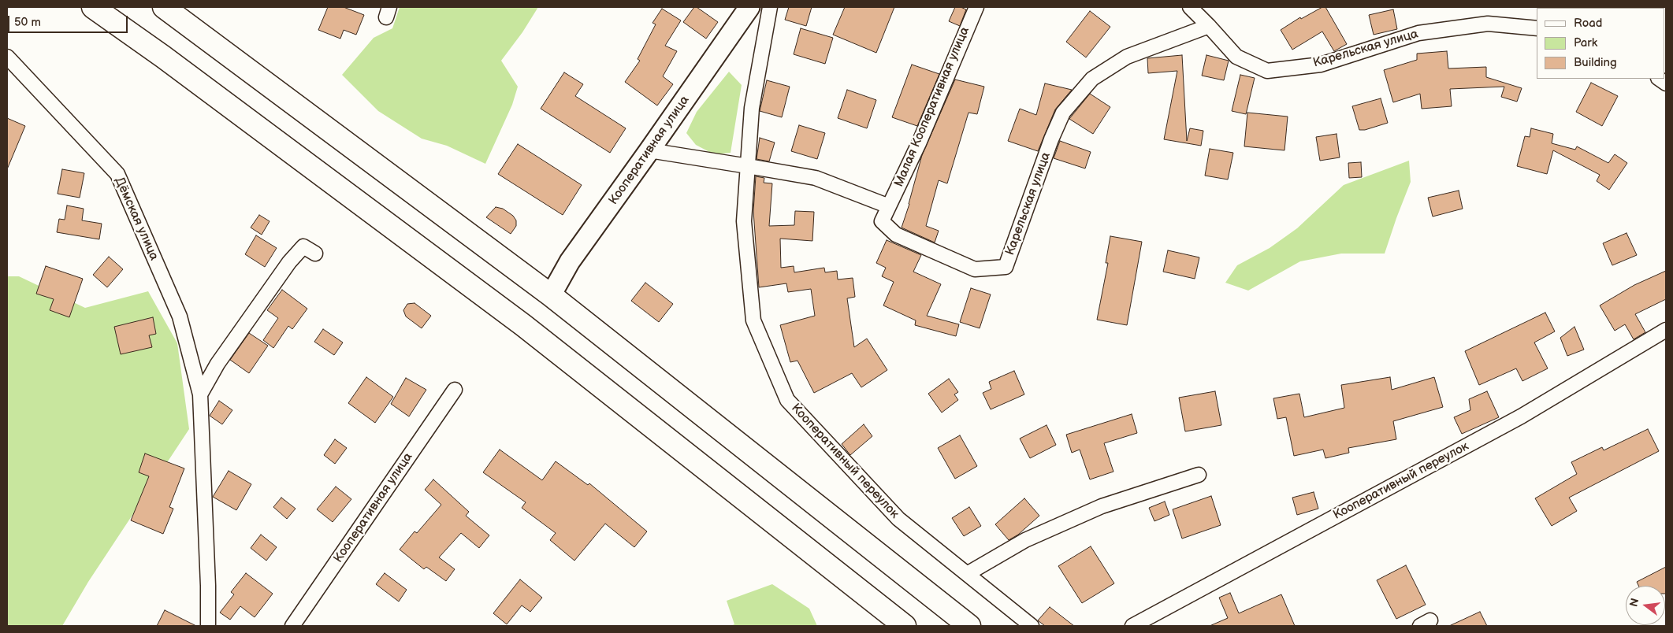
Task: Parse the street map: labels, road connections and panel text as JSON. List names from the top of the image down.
{
  "streets": {
    "street": [
      "Карельская улица",
      "Малая Кооперативная улица",
      "Кооперативная улица",
      "Дёмская улица",
      "Кооперативный переулок"
    ]
  },
  "crossings": [
    ["Карельская улица", "Малая Кооперативная улица"]
  ],
  "legend": ["Road", "Park", "Building"],
  "scale_bar": "50 m",
  "north": "left"
}
